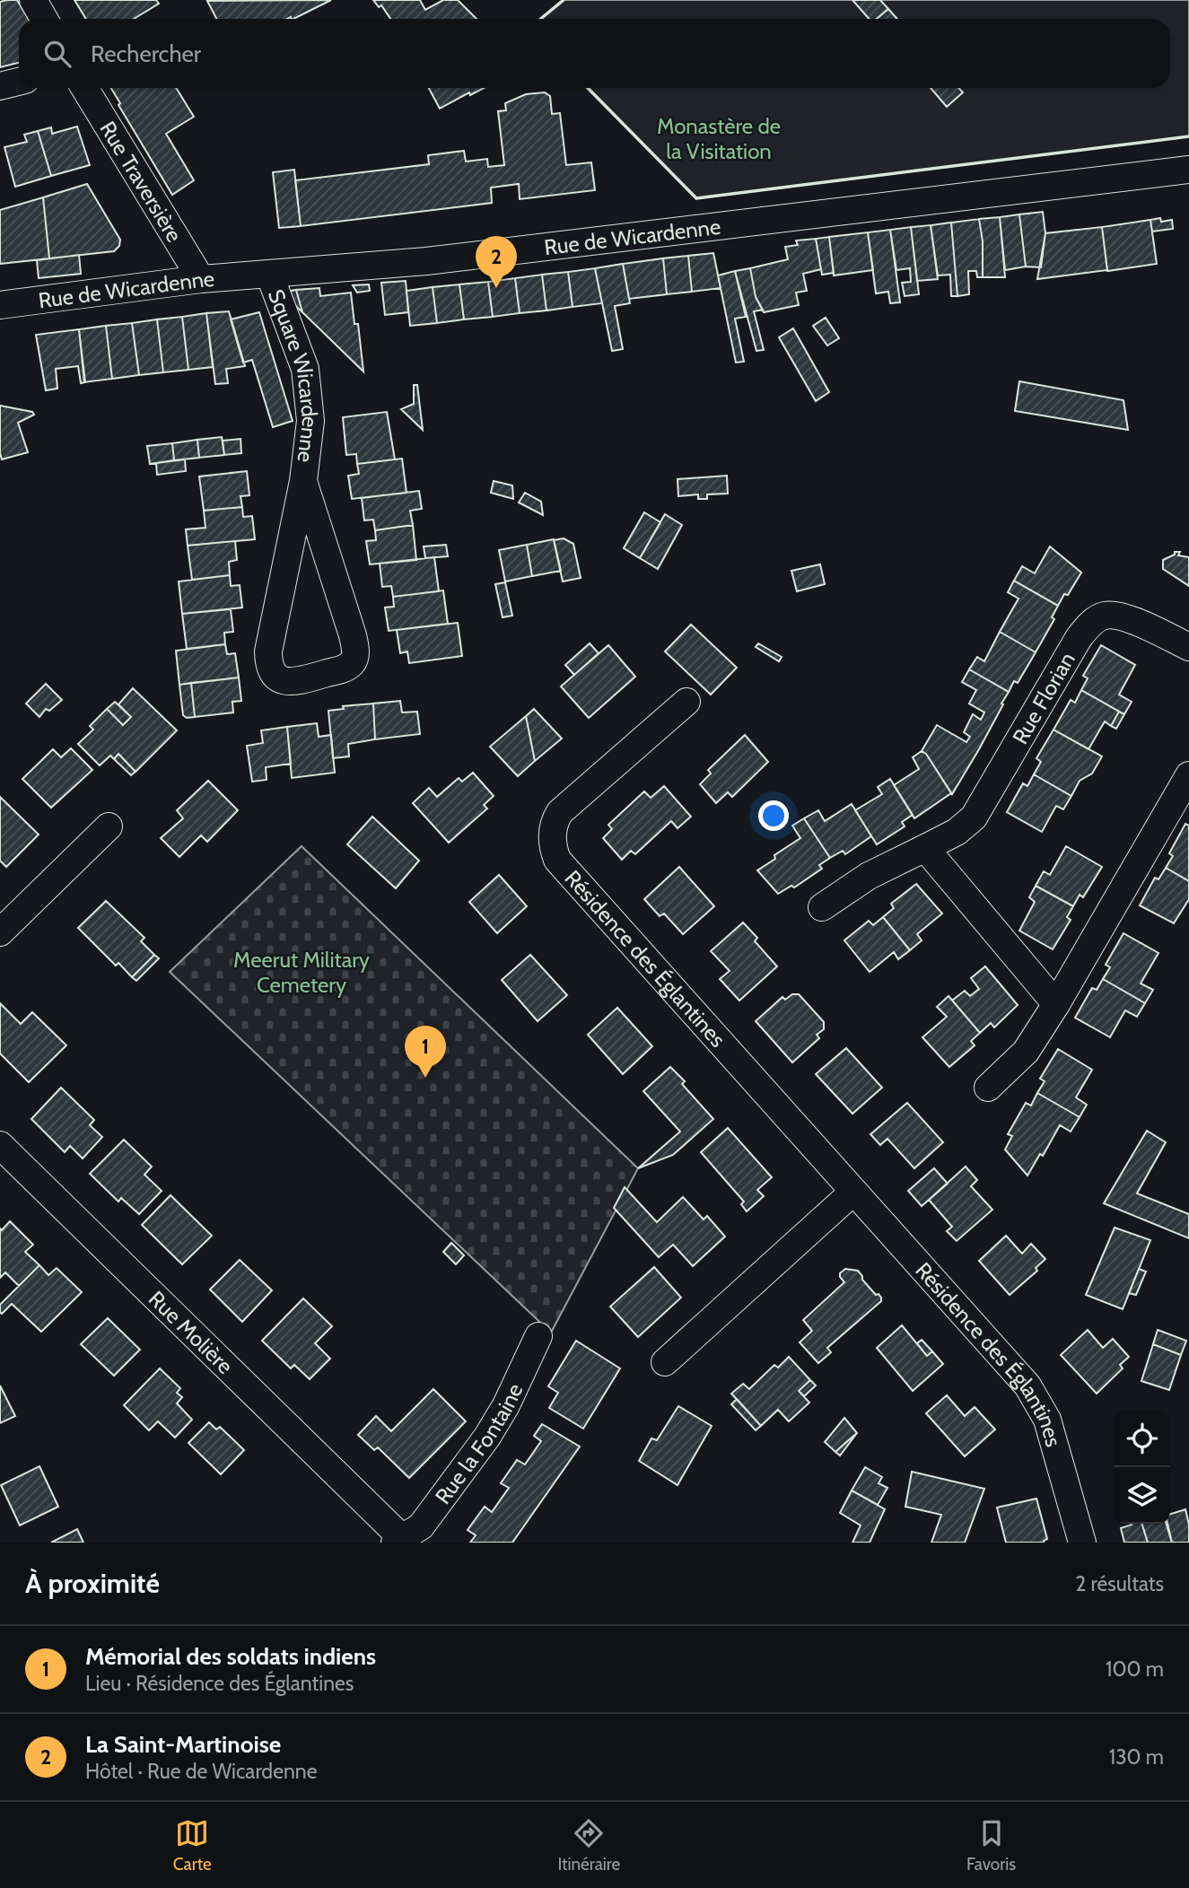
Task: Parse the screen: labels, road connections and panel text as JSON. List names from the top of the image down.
{
  "streets": {
    "street": [
      "Rue Traversière",
      "Rue de Wicardenne",
      "Square Wicardenne",
      "Rue Florian",
      "Résidence des Églantines",
      "Rue Molière",
      "Rue la Fontaine"
    ]
  },
  "crossings": [
    ["Rue Traversière", "Rue de Wicardenne"],
    ["Rue de Wicardenne", "Square Wicardenne"],
    ["Rue Molière", "Rue la Fontaine"]
  ],
  "parks": ["Monastère de la Visitation", "Meerut Military Cemetery"],
  "page": {
    "search": "Rechercher",
    "pins": ["2", "1"],
    "heading": ["À proximité", "2 résultats"],
    "list": [
      {
        "mark": "1",
        "name": "Mémorial des soldats indiens",
        "note": "Lieu · Résidence des Églantines",
        "value": "100 m"
      },
      {
        "mark": "2",
        "name": "La Saint-Martinoise",
        "note": "Hôtel · Rue de Wicardenne",
        "value": "130 m"
      }
    ],
    "nav": ["Carte", "Itinéraire", "Favoris"]
  }
}
